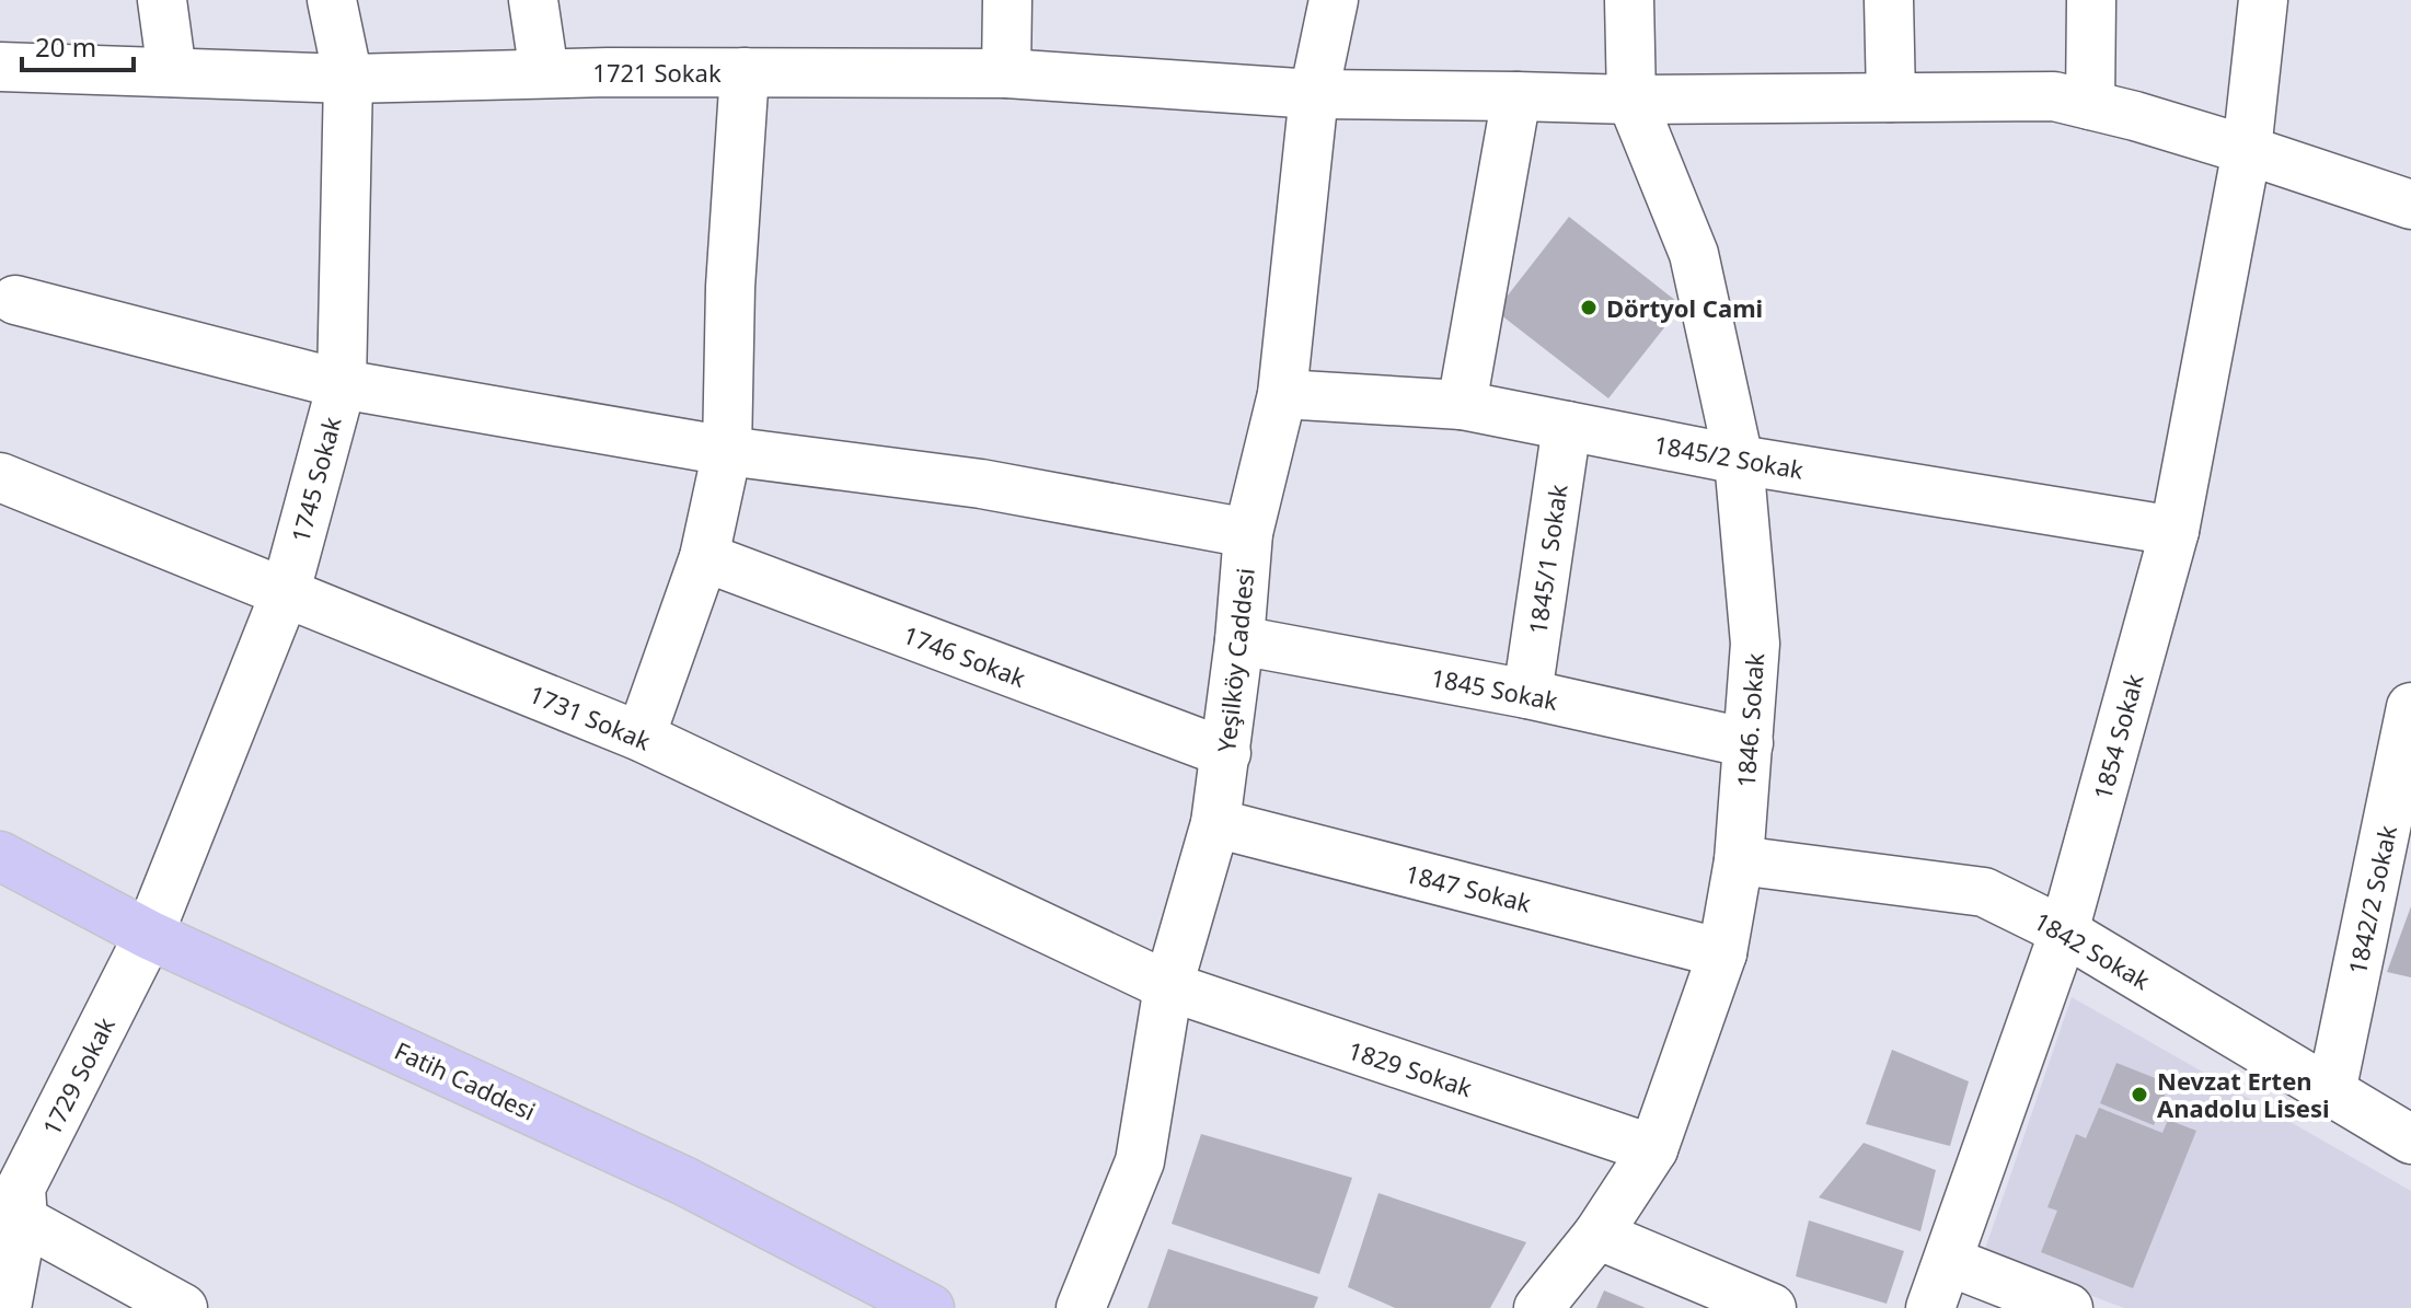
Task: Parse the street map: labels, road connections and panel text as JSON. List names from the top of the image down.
{
  "streets": {
    "main road": ["Fatih Caddesi"],
    "street": [
      "1721 Sokak",
      "1845/2 Sokak",
      "1745 Sokak",
      "1845/1 Sokak",
      "1746 Sokak",
      "Yeşilköy Caddesi",
      "1845 Sokak",
      "1731 Sokak",
      "1846. Sokak",
      "1854 Sokak",
      "1847 Sokak",
      "1842/2 Sokak",
      "1842 Sokak",
      "1829 Sokak",
      "1729 Sokak"
    ]
  },
  "crossings": [
    ["1721 Sokak", "1745 Sokak"],
    ["1721 Sokak", "Yeşilköy Caddesi"],
    ["1721 Sokak", "1846. Sokak"],
    ["1721 Sokak", "1854 Sokak"],
    ["1845/2 Sokak", "1845/1 Sokak"],
    ["1845/2 Sokak", "Yeşilköy Caddesi"],
    ["1845/2 Sokak", "1846. Sokak"],
    ["1845/2 Sokak", "1854 Sokak"],
    ["1745 Sokak", "1731 Sokak"],
    ["1745 Sokak", "1729 Sokak"],
    ["1745 Sokak", "Fatih Caddesi"],
    ["1845/1 Sokak", "1845 Sokak"],
    ["1746 Sokak", "Yeşilköy Caddesi"],
    ["Yeşilköy Caddesi", "1845 Sokak"],
    ["Yeşilköy Caddesi", "1731 Sokak"],
    ["Yeşilköy Caddesi", "1847 Sokak"],
    ["Yeşilköy Caddesi", "1829 Sokak"],
    ["1845 Sokak", "1846. Sokak"],
    ["1731 Sokak", "1829 Sokak"],
    ["1846. Sokak", "1847 Sokak"],
    ["1846. Sokak", "1842 Sokak"],
    ["1846. Sokak", "1829 Sokak"],
    ["1854 Sokak", "1842 Sokak"],
    ["1842/2 Sokak", "1842 Sokak"],
    ["1729 Sokak", "Fatih Caddesi"]
  ],
  "places": ["Dörtyol Cami", "Nevzat Erten Anadolu Lisesi"],
  "scale_bar": "20 m"
}
